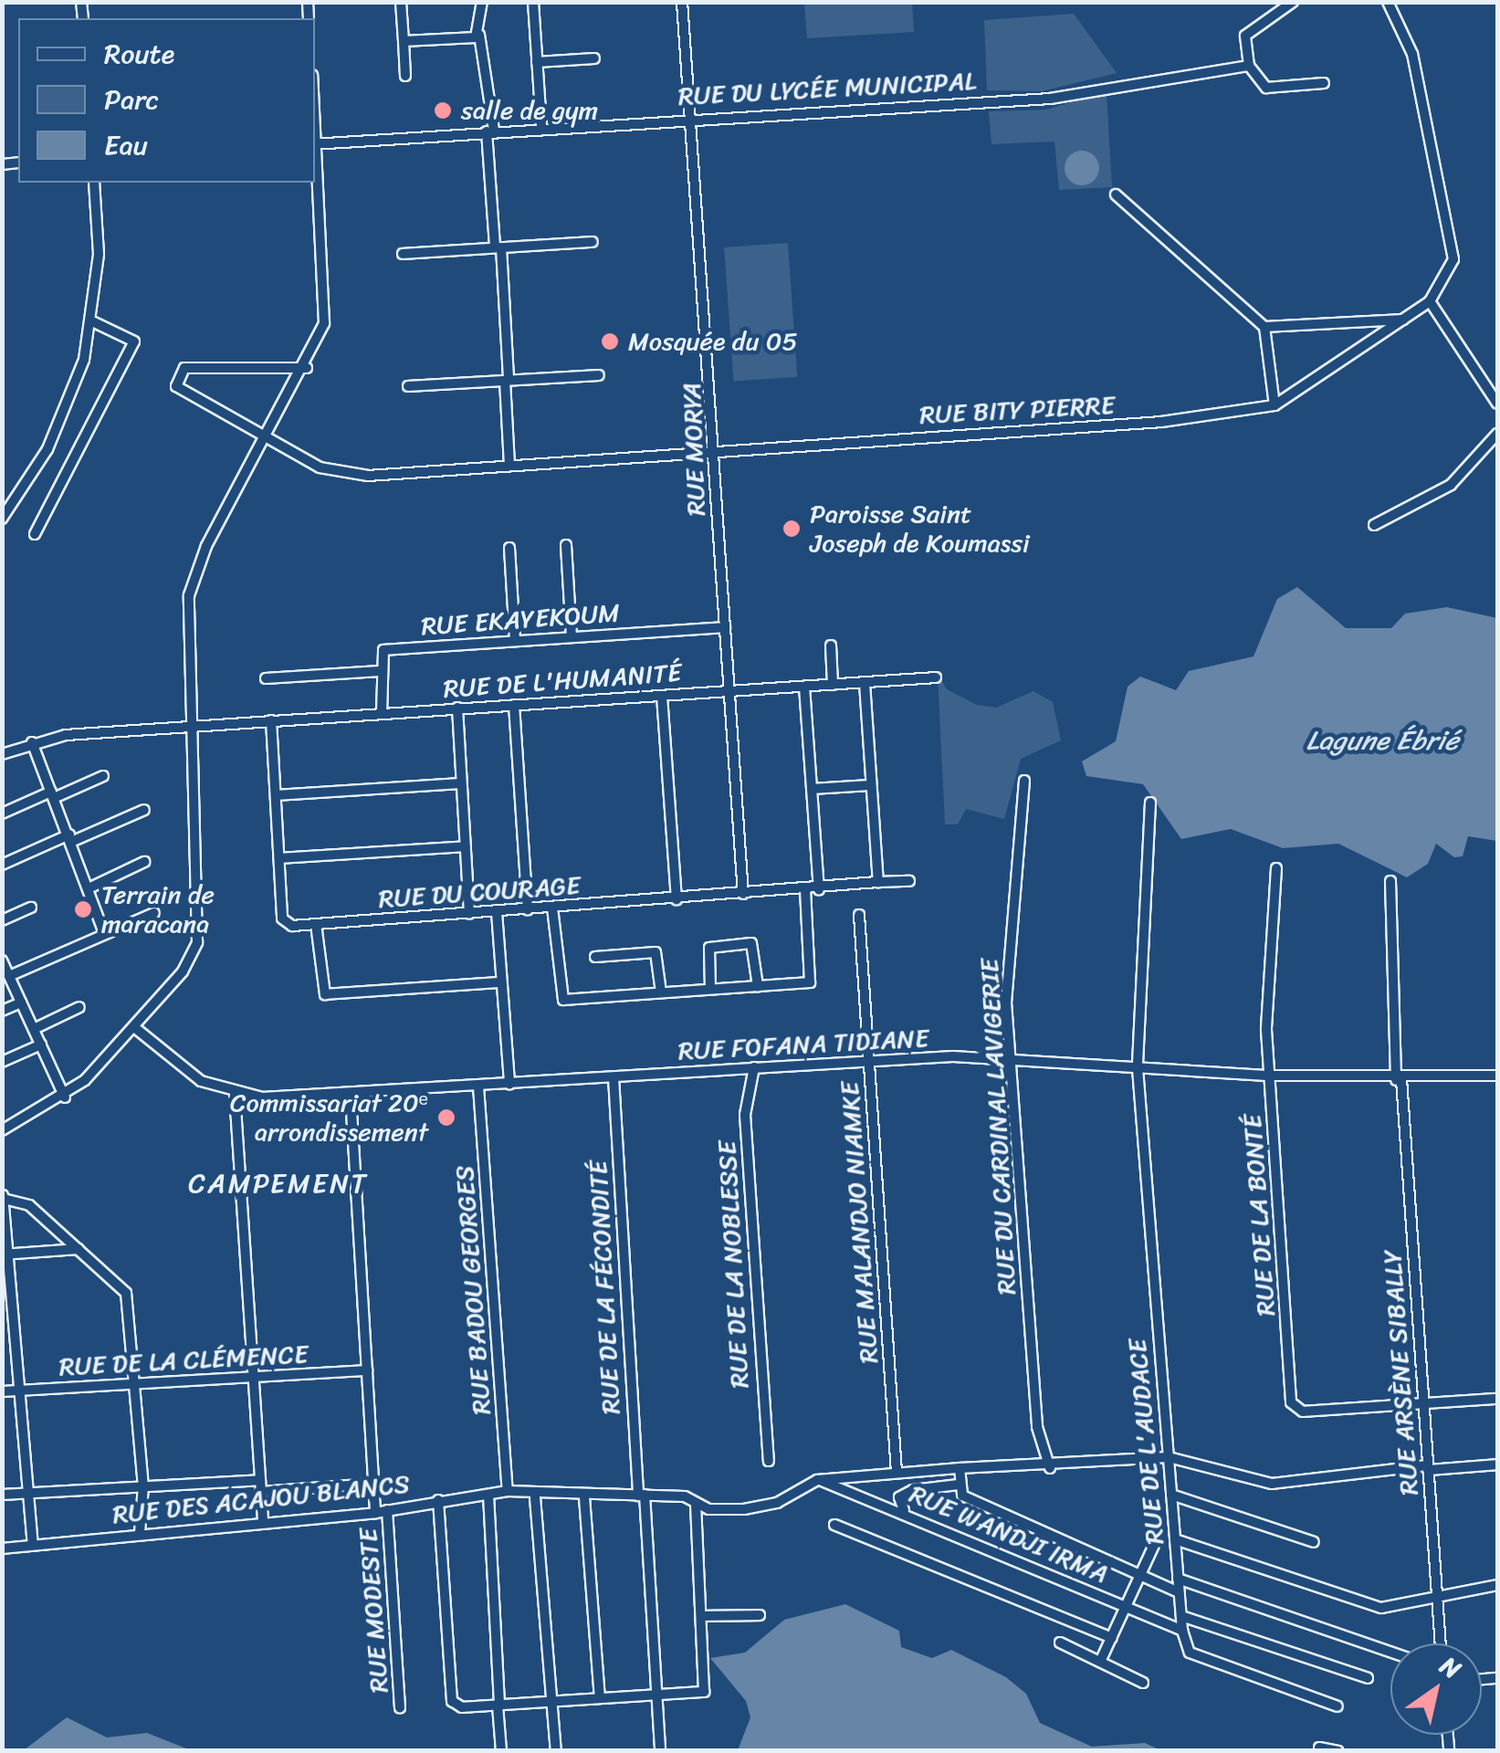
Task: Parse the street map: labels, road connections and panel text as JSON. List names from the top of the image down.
{
  "streets": {
    "street": [
      "RUE DU LYCÉE MUNICIPAL",
      "RUE BITY PIERRE",
      "RUE MORYA",
      "RUE EKAYEKOUM",
      "RUE DE L'HUMANITÉ",
      "RUE DU COURAGE",
      "RUE FOFANA TIDIANE",
      "RUE DU CARDINAL LAVIGERIE",
      "RUE DE LA BONTÉ",
      "RUE MALANDJO NIAMKE",
      "RUE DE LA NOBLESSE",
      "RUE DE LA FÉCONDITÉ",
      "RUE BADOU GEORGES",
      "RUE DE LA CLÉMENCE",
      "RUE ARSÈNE SIBALLY",
      "RUE DE L'AUDACE",
      "RUE DES ACAJOU BLANCS",
      "RUE WANDJI IRMA",
      "RUE MODESTE"
    ]
  },
  "crossings": [
    ["RUE DU LYCÉE MUNICIPAL", "RUE MORYA"],
    ["RUE BITY PIERRE", "RUE MORYA"],
    ["RUE MORYA", "RUE EKAYEKOUM"],
    ["RUE MORYA", "RUE DE L'HUMANITÉ"],
    ["RUE MORYA", "RUE DU COURAGE"],
    ["RUE FOFANA TIDIANE", "RUE DU CARDINAL LAVIGERIE"],
    ["RUE FOFANA TIDIANE", "RUE DE LA BONTÉ"],
    ["RUE FOFANA TIDIANE", "RUE MALANDJO NIAMKE"],
    ["RUE FOFANA TIDIANE", "RUE DE LA NOBLESSE"],
    ["RUE FOFANA TIDIANE", "RUE DE LA FÉCONDITÉ"],
    ["RUE FOFANA TIDIANE", "RUE BADOU GEORGES"],
    ["RUE FOFANA TIDIANE", "RUE ARSÈNE SIBALLY"],
    ["RUE FOFANA TIDIANE", "RUE DE L'AUDACE"],
    ["RUE FOFANA TIDIANE", "RUE MODESTE"],
    ["RUE DU CARDINAL LAVIGERIE", "RUE DES ACAJOU BLANCS"],
    ["RUE DE LA BONTÉ", "RUE ARSÈNE SIBALLY"],
    ["RUE MALANDJO NIAMKE", "RUE DES ACAJOU BLANCS"],
    ["RUE DE LA FÉCONDITÉ", "RUE DES ACAJOU BLANCS"],
    ["RUE BADOU GEORGES", "RUE DES ACAJOU BLANCS"],
    ["RUE DE LA CLÉMENCE", "RUE MODESTE"],
    ["RUE ARSÈNE SIBALLY", "RUE DES ACAJOU BLANCS"],
    ["RUE DE L'AUDACE", "RUE DES ACAJOU BLANCS"],
    ["RUE DE L'AUDACE", "RUE WANDJI IRMA"],
    ["RUE DES ACAJOU BLANCS", "RUE WANDJI IRMA"],
    ["RUE DES ACAJOU BLANCS", "RUE MODESTE"]
  ],
  "districts": ["CAMPEMENT"],
  "water": ["Lagune Ébrié"],
  "places": [
    "salle de gym",
    "Mosquée du 05",
    "Paroisse Saint Joseph de Koumassi",
    "Terrain de maracana",
    "Commissariat 20ᵉ arrondissement"
  ],
  "legend": ["Route", "Parc", "Eau"],
  "north": "top right"
}
